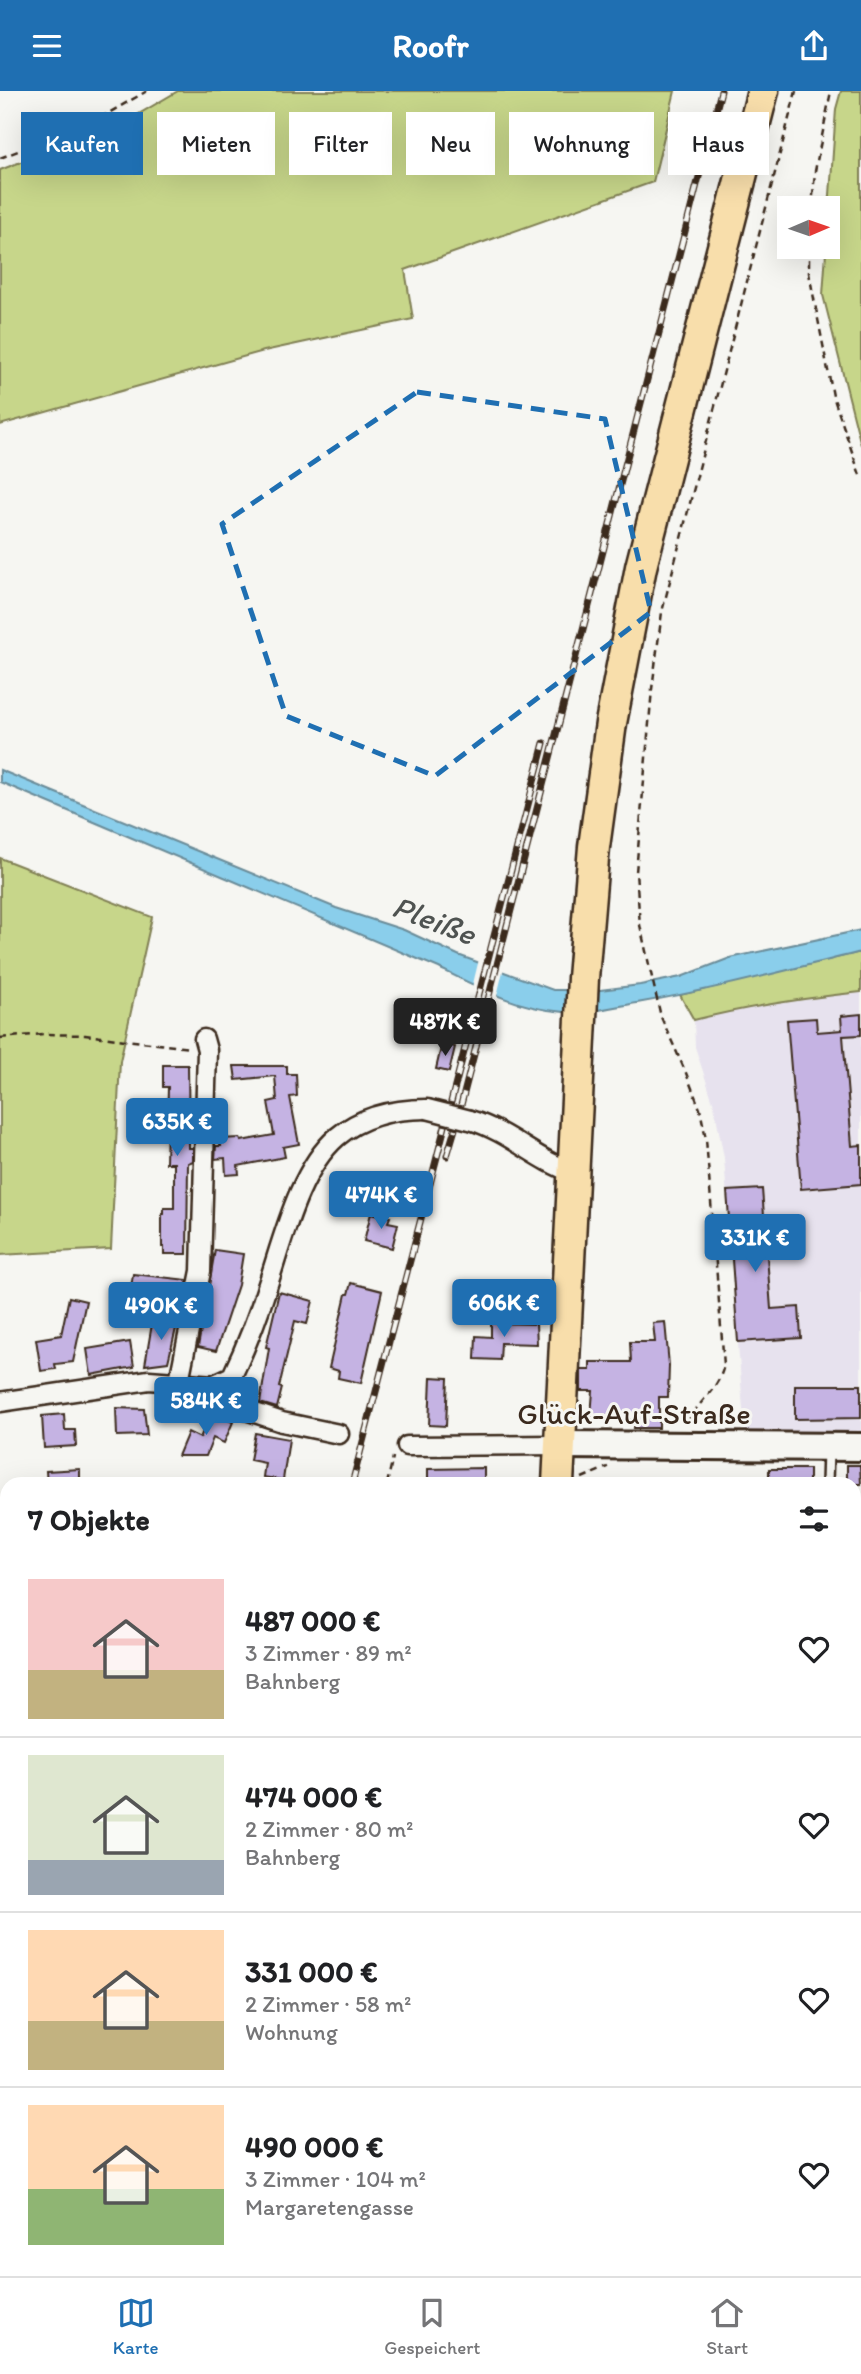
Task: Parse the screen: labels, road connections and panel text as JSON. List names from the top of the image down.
{
  "streets": {
    "main road": ["Glück-Auf-Straße"]
  },
  "water": ["Pleiße"],
  "north": "right",
  "page": {
    "header": "Roofr",
    "chip": [
      "Kaufen",
      "Mieten",
      "Filter",
      "Neu",
      "Wohnung",
      "Haus"
    ],
    "price": [
      "487K €",
      "635K €",
      "474K €",
      "331K €",
      "606K €",
      "490K €",
      "584K €"
    ],
    "heading": "7 Objekte",
    "list": [
      {
        "name": "487 000 €",
        "note": "3 Zimmer · 89 m² · Bahnberg"
      },
      {
        "name": "474 000 €",
        "note": "2 Zimmer · 80 m² · Bahnberg"
      },
      {
        "name": "331 000 €",
        "note": "2 Zimmer · 58 m² · Wohnung"
      },
      {
        "name": "490 000 €",
        "note": "3 Zimmer · 104 m² · Margaretengasse"
      }
    ],
    "tabs": ["Karte", "Gespeichert", "Start"]
  }
}
